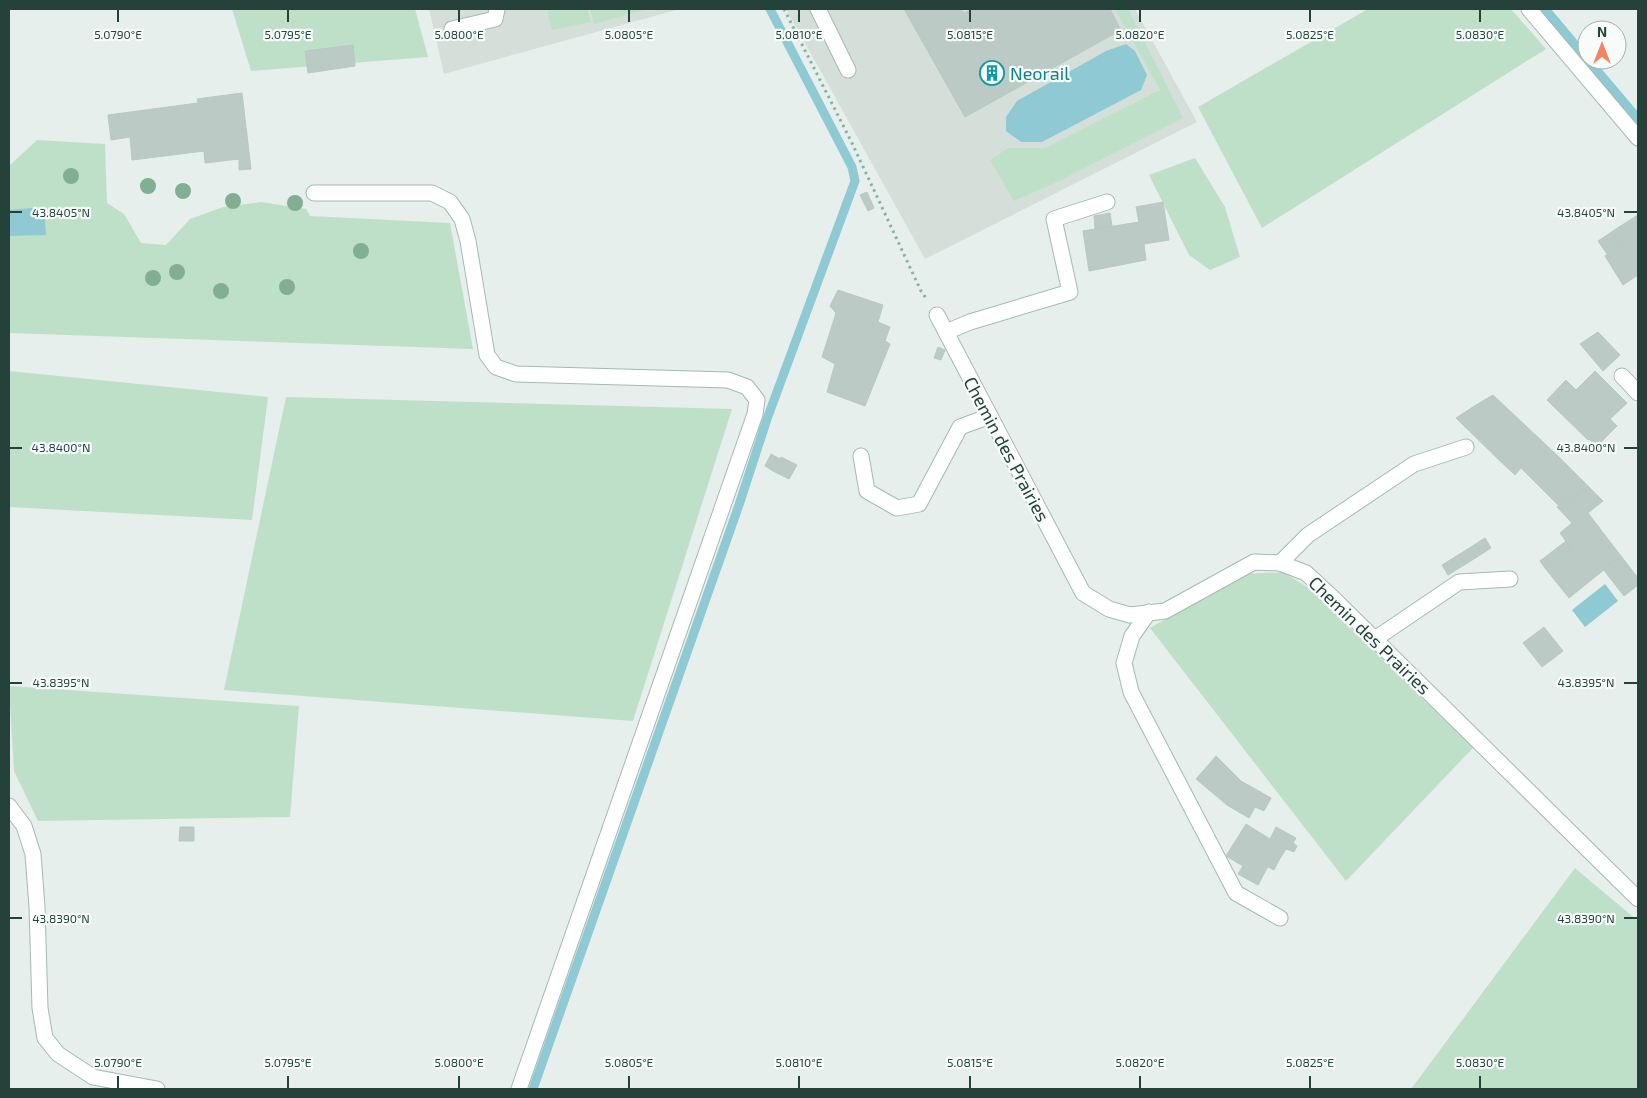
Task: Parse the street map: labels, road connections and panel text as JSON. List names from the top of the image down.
{
  "streets": {
    "street": ["Chemin des Prairies"]
  },
  "places": {
    "building": ["Neorail"]
  },
  "north": "top",
  "coordinates": [
    "5.0790°E",
    "5.0795°E",
    "5.0800°E",
    "5.0805°E",
    "5.0810°E",
    "5.0815°E",
    "5.0820°E",
    "5.0825°E",
    "5.0830°E",
    "43.8405°N",
    "43.8400°N",
    "43.8395°N",
    "43.8390°N"
  ]
}
